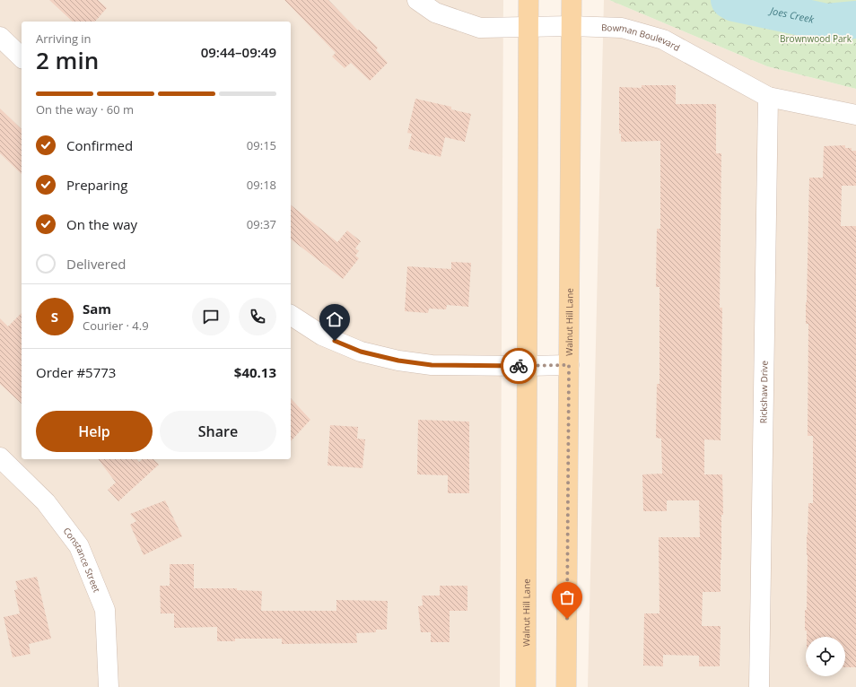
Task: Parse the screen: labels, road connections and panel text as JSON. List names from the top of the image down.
{
  "streets": {
    "main road": ["Walnut Hill Lane"],
    "street": ["Bowman Boulevard", "Rickshaw Drive", "Constance Street"]
  },
  "crossings": [
    ["Bowman Boulevard", "Walnut Hill Lane"],
    ["Bowman Boulevard", "Rickshaw Drive"]
  ],
  "water": ["Joes Creek"],
  "parks": ["Brownwood Park"],
  "page": {
    "heading": ["2 min", "Arriving in", "09:44–09:49"],
    "panel": [
      "Sam",
      "Courier · 4.9",
      "Order #5773",
      "$40.13"
    ],
    "bar": "On the way · 60 m",
    "list": [
      ["Confirmed", "09:15"],
      ["Preparing", "09:18"],
      ["On the way", "09:37"],
      "Delivered"
    ],
    "round": "S",
    "buttons": ["Help", "Share"]
  }
}
